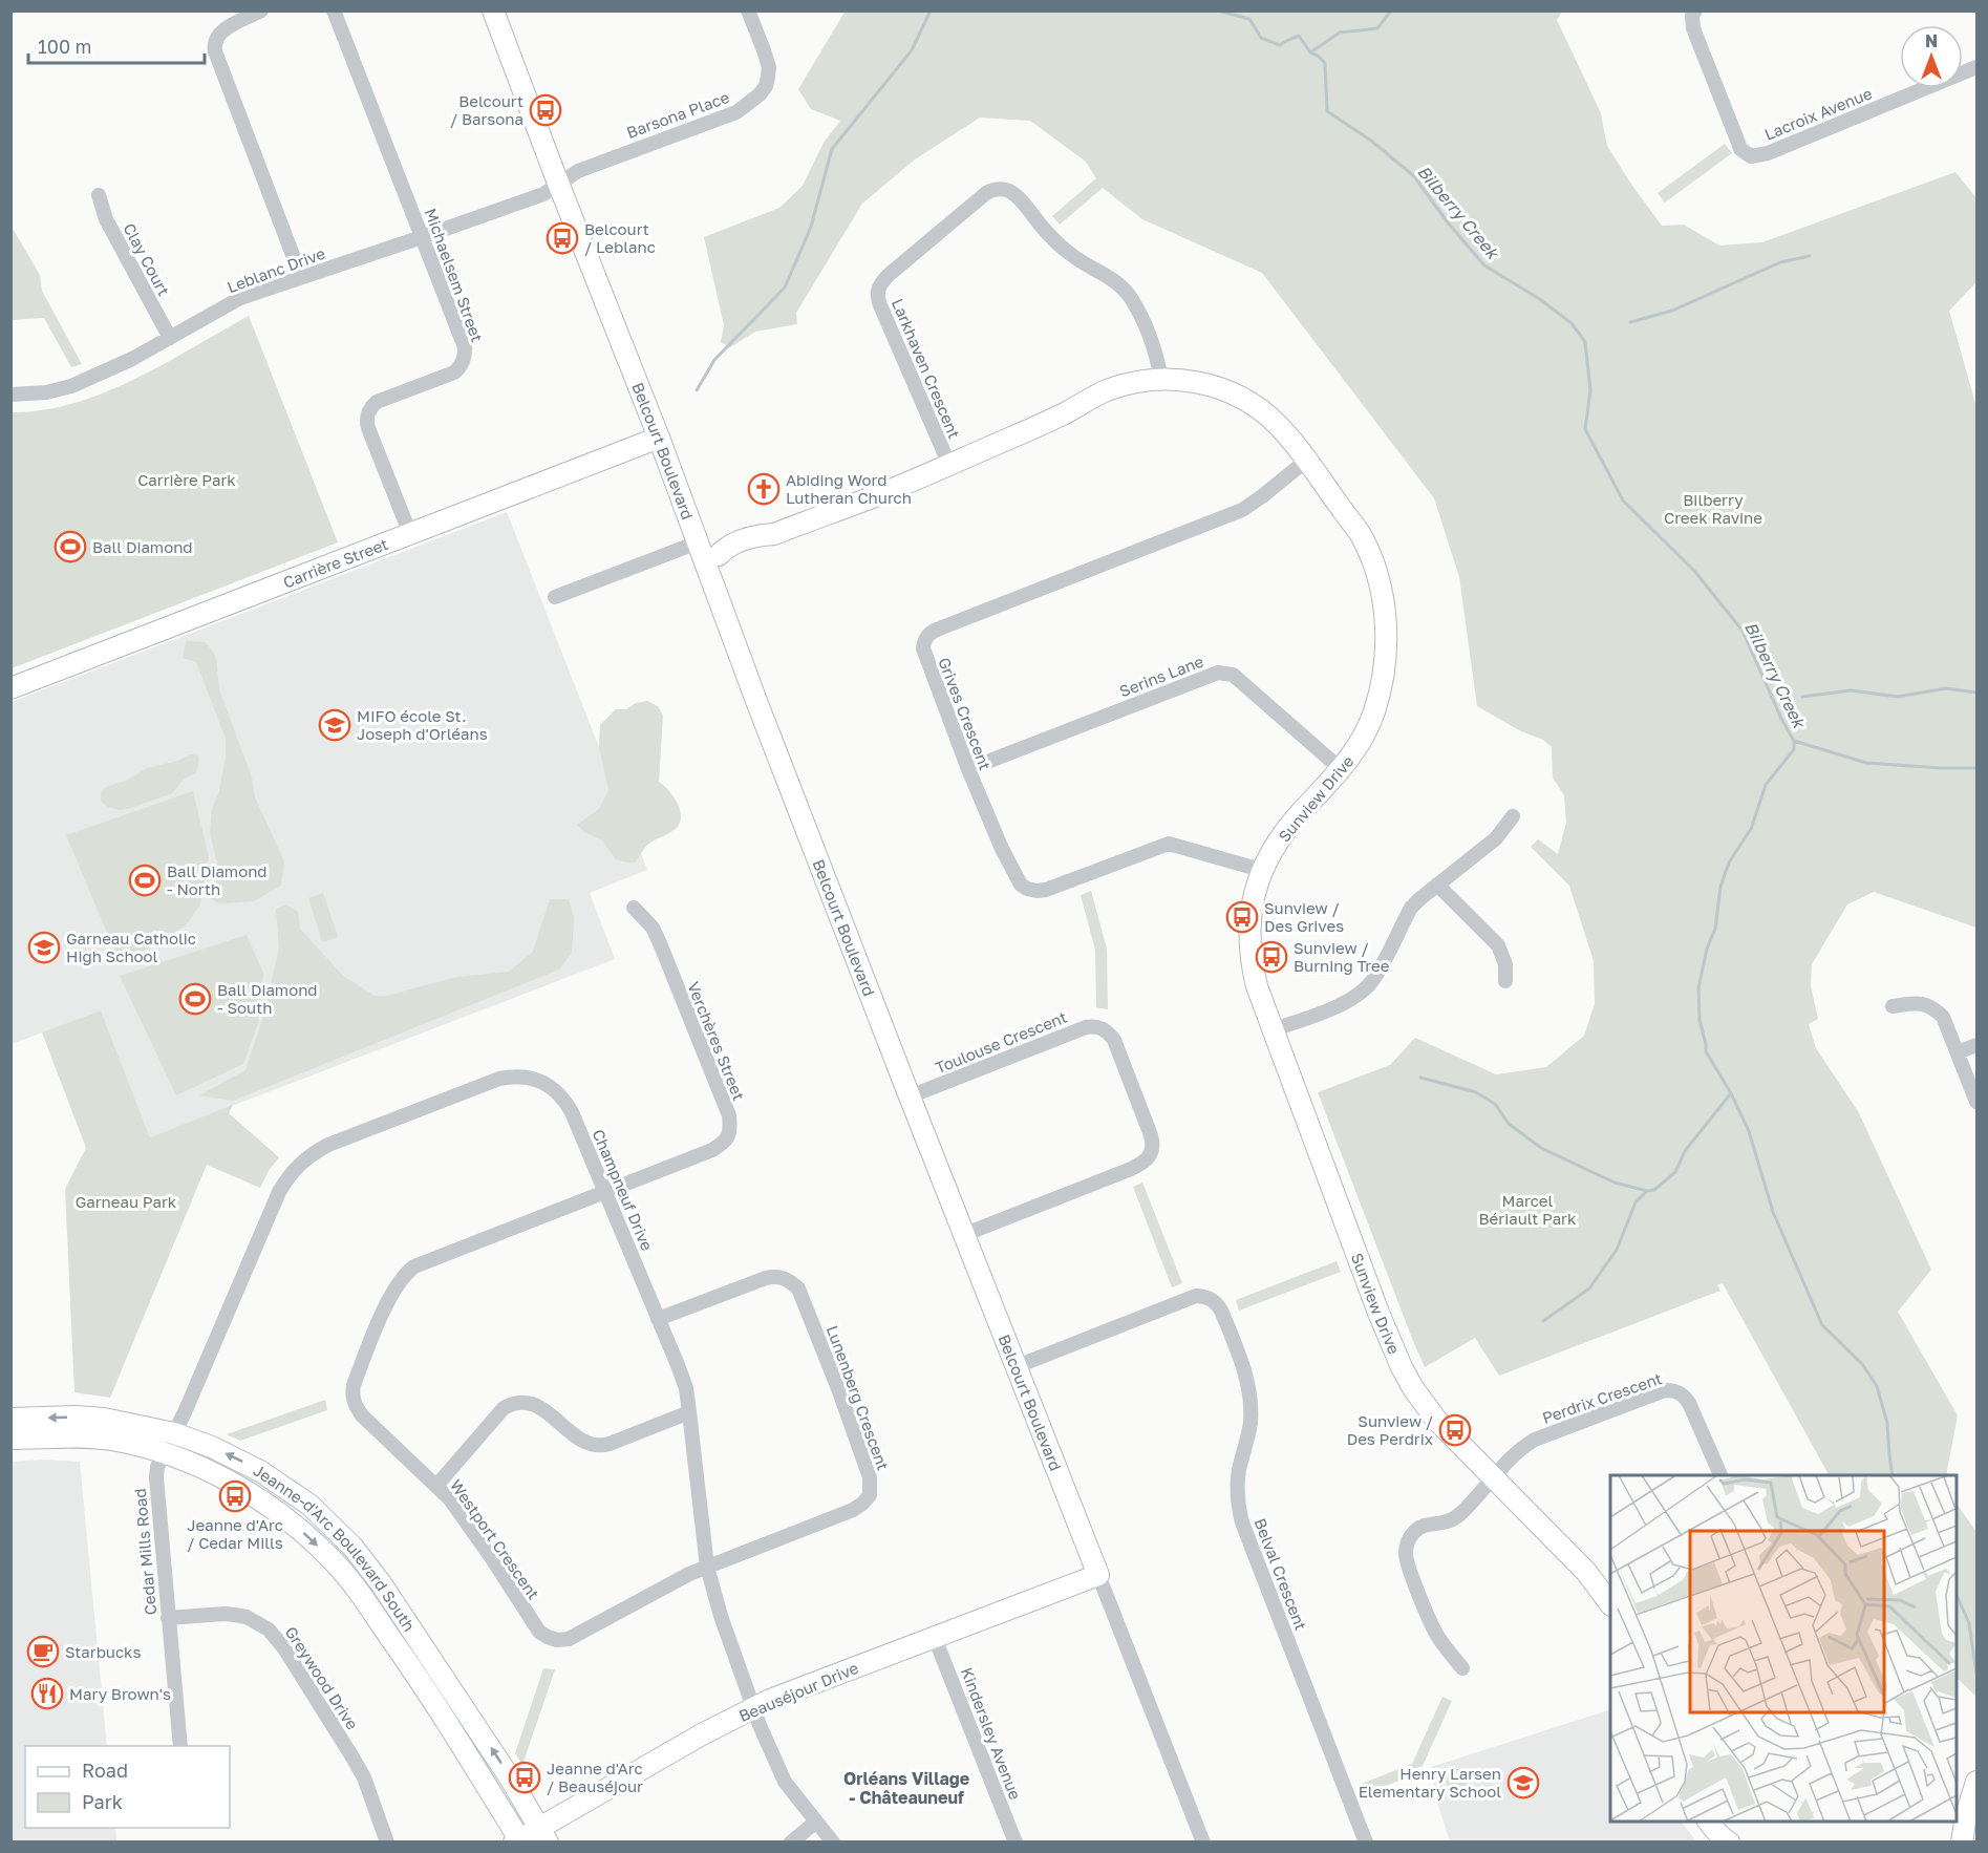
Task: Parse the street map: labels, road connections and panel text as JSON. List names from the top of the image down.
{
  "streets": {
    "street": [
      "Lacroix Avenue",
      "Barsona Place",
      "Clay Court",
      "Leblanc Drive",
      "Michaelsem Street",
      "Larkhaven Crescent",
      "Belcourt Boulevard",
      "Carrière Street",
      "Serins Lane",
      "Grives Crescent",
      "Sunview Drive",
      "Verchères Street",
      "Toulouse Crescent",
      "Champneuf Drive",
      "Lunenberg Crescent",
      "Perdrix Crescent",
      "Westport Crescent",
      "Jeanne-d'Arc Boulevard South",
      "Cedar Mills Road",
      "Belval Crescent",
      "Greywood Drive",
      "Beauséjour Drive",
      "Kindersley Avenue"
    ]
  },
  "crossings": [
    ["Barsona Place", "Leblanc Drive"],
    ["Barsona Place", "Belcourt Boulevard"],
    ["Clay Court", "Leblanc Drive"],
    ["Leblanc Drive", "Michaelsem Street"],
    ["Leblanc Drive", "Belcourt Boulevard"],
    ["Michaelsem Street", "Carrière Street"],
    ["Larkhaven Crescent", "Sunview Drive"],
    ["Belcourt Boulevard", "Carrière Street"],
    ["Belcourt Boulevard", "Sunview Drive"],
    ["Belcourt Boulevard", "Toulouse Crescent"],
    ["Belcourt Boulevard", "Belval Crescent"],
    ["Belcourt Boulevard", "Beauséjour Drive"],
    ["Serins Lane", "Grives Crescent"],
    ["Serins Lane", "Sunview Drive"],
    ["Grives Crescent", "Sunview Drive"],
    ["Sunview Drive", "Perdrix Crescent"],
    ["Verchères Street", "Champneuf Drive"],
    ["Verchères Street", "Westport Crescent"],
    ["Champneuf Drive", "Lunenberg Crescent"],
    ["Champneuf Drive", "Westport Crescent"],
    ["Champneuf Drive", "Jeanne-d'Arc Boulevard South"],
    ["Champneuf Drive", "Cedar Mills Road"],
    ["Champneuf Drive", "Beauséjour Drive"],
    ["Lunenberg Crescent", "Westport Crescent"],
    ["Jeanne-d'Arc Boulevard South", "Cedar Mills Road"],
    ["Jeanne-d'Arc Boulevard South", "Beauséjour Drive"],
    ["Cedar Mills Road", "Greywood Drive"],
    ["Beauséjour Drive", "Kindersley Avenue"]
  ],
  "districts": ["Orléans Village - Châteauneuf"],
  "water": ["Bilberry Creek"],
  "parks": [
    "Carrière Park",
    "Bilberry Creek Ravine",
    "Marcel Bériault Park",
    "Garneau Park"
  ],
  "places": {
    "bus stop": [
      "Belcourt / Barsona",
      "Belcourt / Leblanc",
      "Sunview / Des Grives",
      "Sunview / Burning Tree",
      "Sunview / Des Perdrix",
      "Jeanne d'Arc / Cedar Mills",
      "Jeanne d'Arc / Beauséjour"
    ],
    "church": ["Abiding Word Lutheran Church"],
    "sports": ["Ball Diamond", "Ball Diamond - North", "Ball Diamond - South"],
    "school or university": ["MIFO école St. Joseph d'Orléans", "Garneau Catholic High School", "Henry Larsen Elementary School"],
    "cafe": ["Starbucks"],
    "restaurant": ["Mary Brown's"]
  },
  "legend": ["Road", "Park"],
  "scale_bar": "100 m",
  "north": "top"
}
